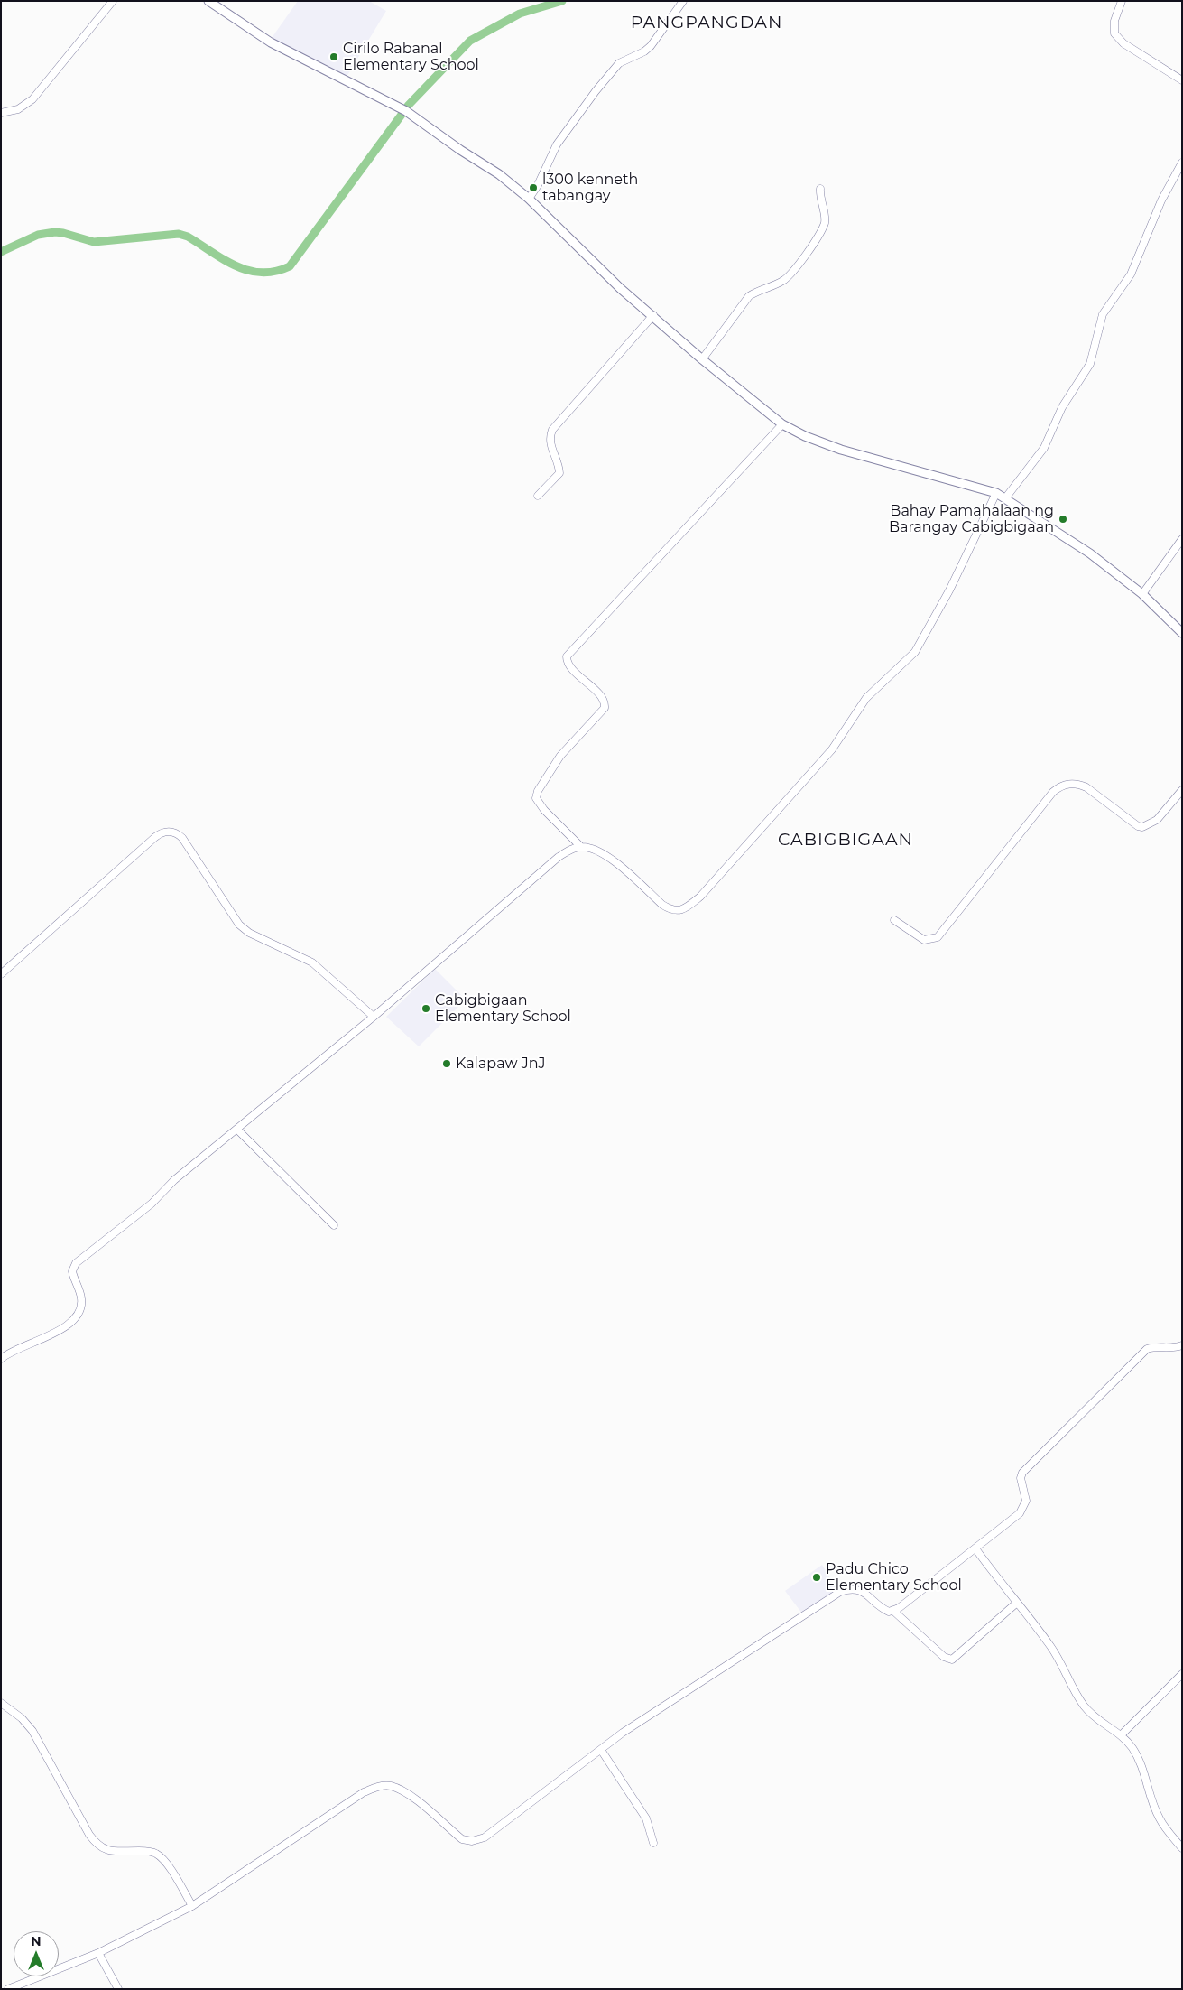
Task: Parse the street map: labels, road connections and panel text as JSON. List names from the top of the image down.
{
  "districts": ["PANGPANGDAN", "CABIGBIGAAN"],
  "places": [
    "Cirilo Rabanal Elementary School",
    "l300 kenneth tabangay",
    "Bahay Pamahalaan ng Barangay Cabigbigaan",
    "Cabigbigaan Elementary School",
    "Kalapaw JnJ",
    "Padu Chico Elementary School"
  ],
  "north": "top"
}
